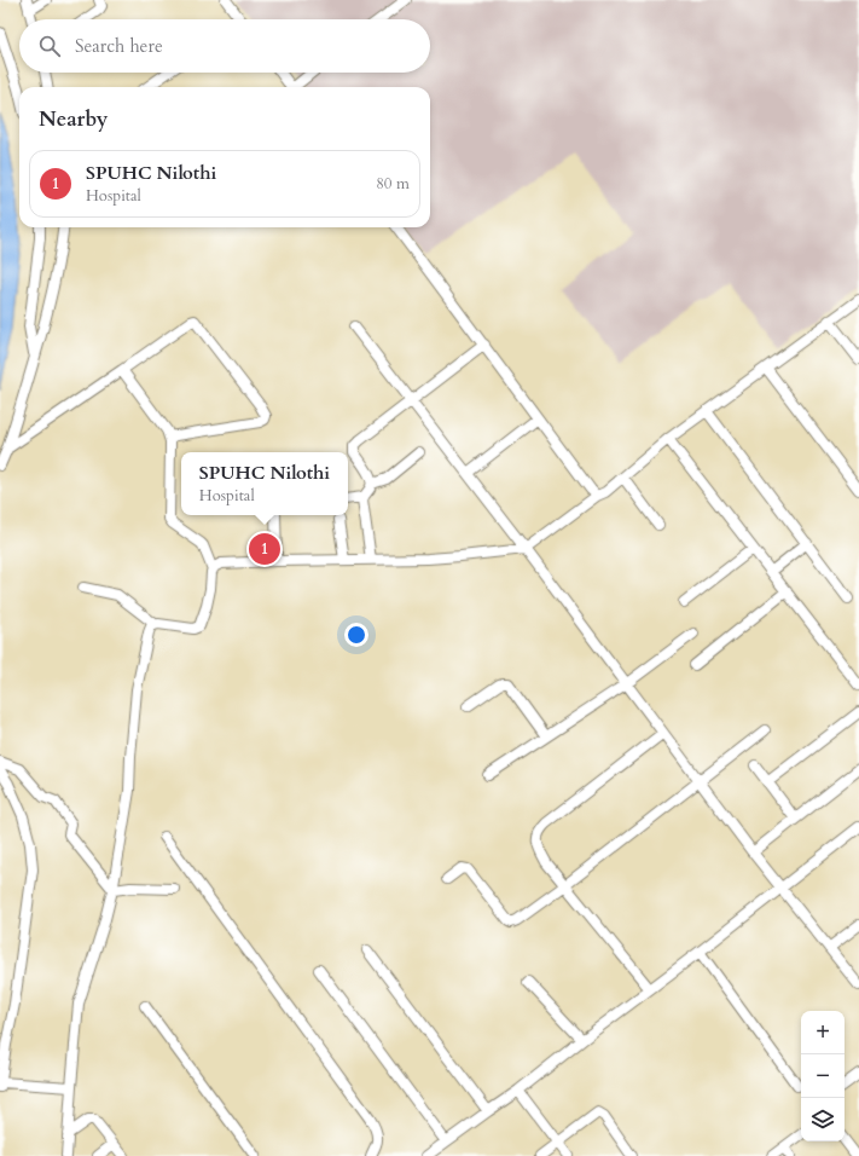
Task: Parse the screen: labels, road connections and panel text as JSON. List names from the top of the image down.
{
  "page": {
    "search": "Search here",
    "heading": "Nearby",
    "list": [
      {
        "mark": "1",
        "name": "SPUHC Nilothi",
        "note": "Hospital",
        "value": "80 m"
      }
    ],
    "popup": ["SPUHC Nilothi", "Hospital"],
    "pins": "1",
    "map_buttons": ["+", "−"]
  }
}
